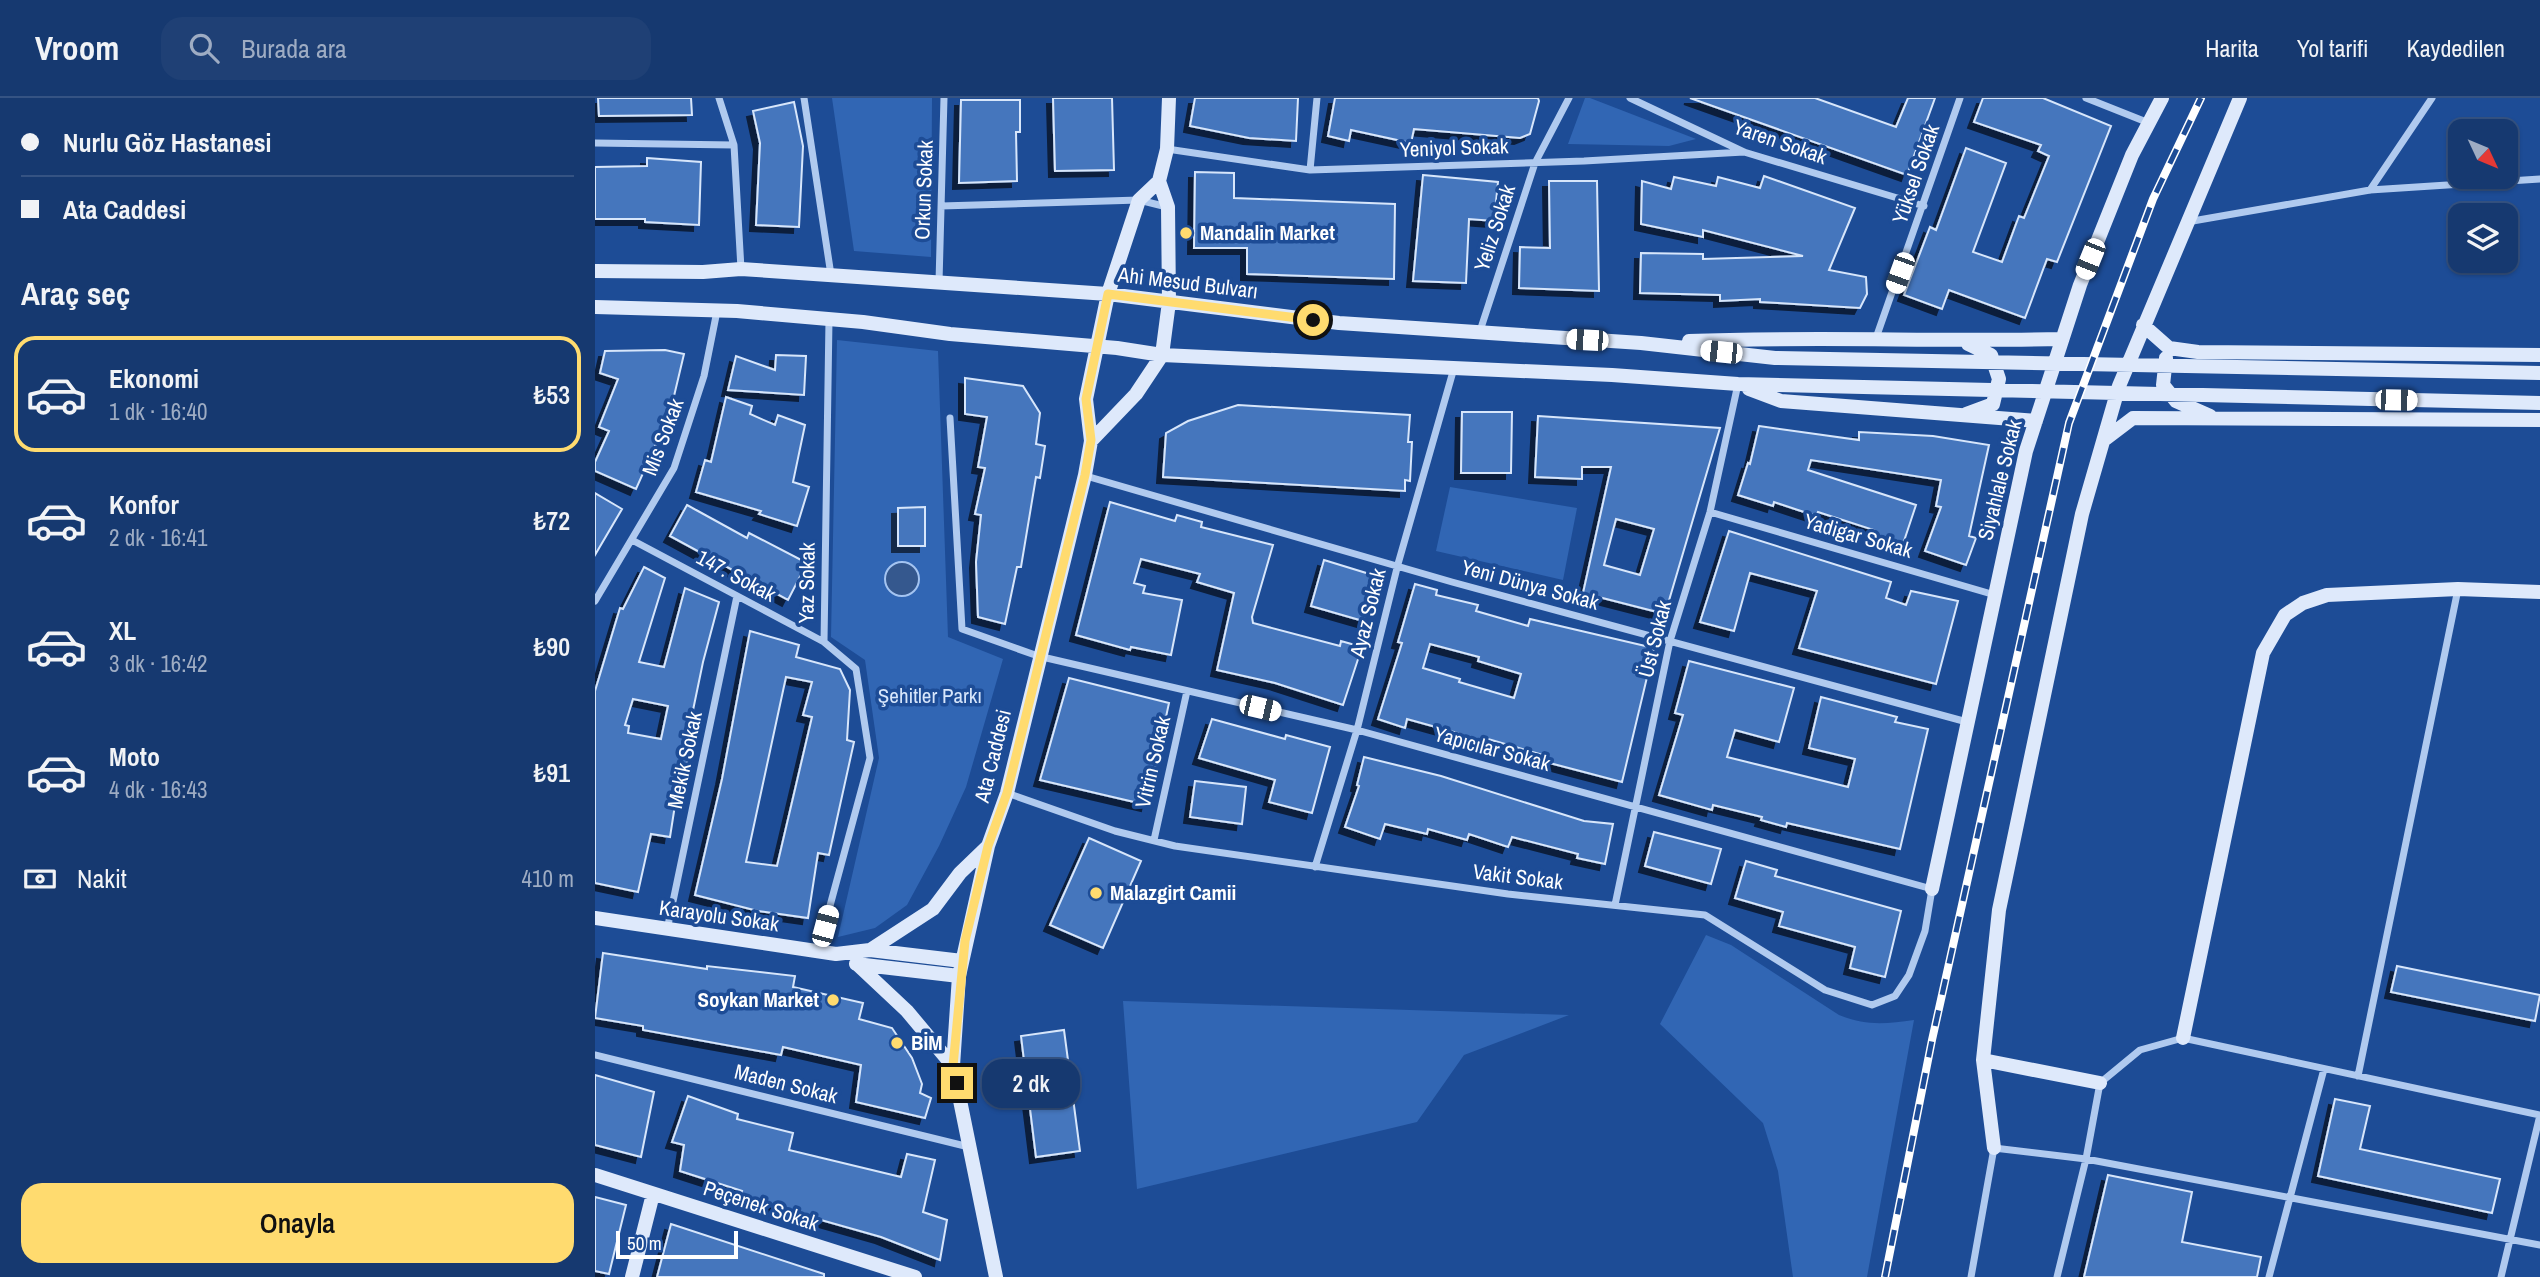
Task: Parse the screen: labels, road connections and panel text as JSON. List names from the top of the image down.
{
  "streets": {
    "main road": [
      "Ahi Mesud Bulvarı",
      "Siyahlale Sokak",
      "Ata Caddesi",
      "Karayolu Sokak",
      "Peçenek Sokak"
    ],
    "street": [
      "Yaren Sokak",
      "Yeniyol Sokak",
      "Yüksel Sokak",
      "Orkun Sokak",
      "Yeliz Sokak",
      "Mis Sokak",
      "Yadigar Sokak",
      "147. Sokak",
      "Yaz Sokak",
      "Yeni Dünya Sokak",
      "Ayaz Sokak",
      "Üst Sokak",
      "Yapıcılar Sokak",
      "Mekik Sokak",
      "Vitrin Sokak",
      "Vakit Sokak",
      "Maden Sokak"
    ]
  },
  "crossings": [
    ["Yaren Sokak", "Yeniyol Sokak"],
    ["Yaren Sokak", "Yüksel Sokak"],
    ["Yeniyol Sokak", "Yeliz Sokak"],
    ["Orkun Sokak", "Ahi Mesud Bulvarı"],
    ["Yeliz Sokak", "Ahi Mesud Bulvarı"],
    ["Ahi Mesud Bulvarı", "Ata Caddesi"],
    ["Mis Sokak", "147. Sokak"],
    ["Siyahlale Sokak", "Yadigar Sokak"],
    ["Siyahlale Sokak", "Yeni Dünya Sokak"],
    ["Siyahlale Sokak", "Yapıcılar Sokak"],
    ["Siyahlale Sokak", "Vakit Sokak"],
    ["Yadigar Sokak", "Üst Sokak"],
    ["147. Sokak", "Yaz Sokak"],
    ["147. Sokak", "Mekik Sokak"],
    ["Yaz Sokak", "Karayolu Sokak"],
    ["Yeni Dünya Sokak", "Ayaz Sokak"],
    ["Yeni Dünya Sokak", "Üst Sokak"],
    ["Yeni Dünya Sokak", "Ata Caddesi"],
    ["Ayaz Sokak", "Yapıcılar Sokak"],
    ["Ayaz Sokak", "Vakit Sokak"],
    ["Üst Sokak", "Yapıcılar Sokak"],
    ["Üst Sokak", "Vakit Sokak"],
    ["Yapıcılar Sokak", "Ata Caddesi"],
    ["Yapıcılar Sokak", "Vitrin Sokak"],
    ["Yapıcılar Sokak", "Vakit Sokak"],
    ["Ata Caddesi", "Vakit Sokak"],
    ["Ata Caddesi", "Karayolu Sokak"],
    ["Ata Caddesi", "Maden Sokak"],
    ["Mekik Sokak", "Karayolu Sokak"],
    ["Vitrin Sokak", "Vakit Sokak"]
  ],
  "parks": ["Şehitler Parkı"],
  "places": [
    "Mandalin Market",
    "Malazgirt Camii",
    "Soykan Market",
    "BİM"
  ],
  "scale_bar": "50 m",
  "north": "bottom right",
  "page": {
    "header": "Vroom",
    "search": "Burada ara",
    "nav": ["Harita", "Yol tarifi", "Kaydedilen"],
    "banner": ["Nurlu Göz Hastanesi", "Ata Caddesi"],
    "heading": "Araç seç",
    "list": [
      {
        "name": "Ekonomi",
        "note": "1 dk · 16:40",
        "value": "₺53"
      },
      {
        "name": "Konfor",
        "note": "2 dk · 16:41",
        "value": "₺72"
      },
      {
        "name": "XL",
        "note": "3 dk · 16:42",
        "value": "₺90"
      },
      {
        "name": "Moto",
        "note": "4 dk · 16:43",
        "value": "₺91"
      }
    ],
    "pay": ["Nakit", "410 m"],
    "bubble": "2 dk",
    "buttons": "Onayla",
    "scale": "50 m"
  }
}
